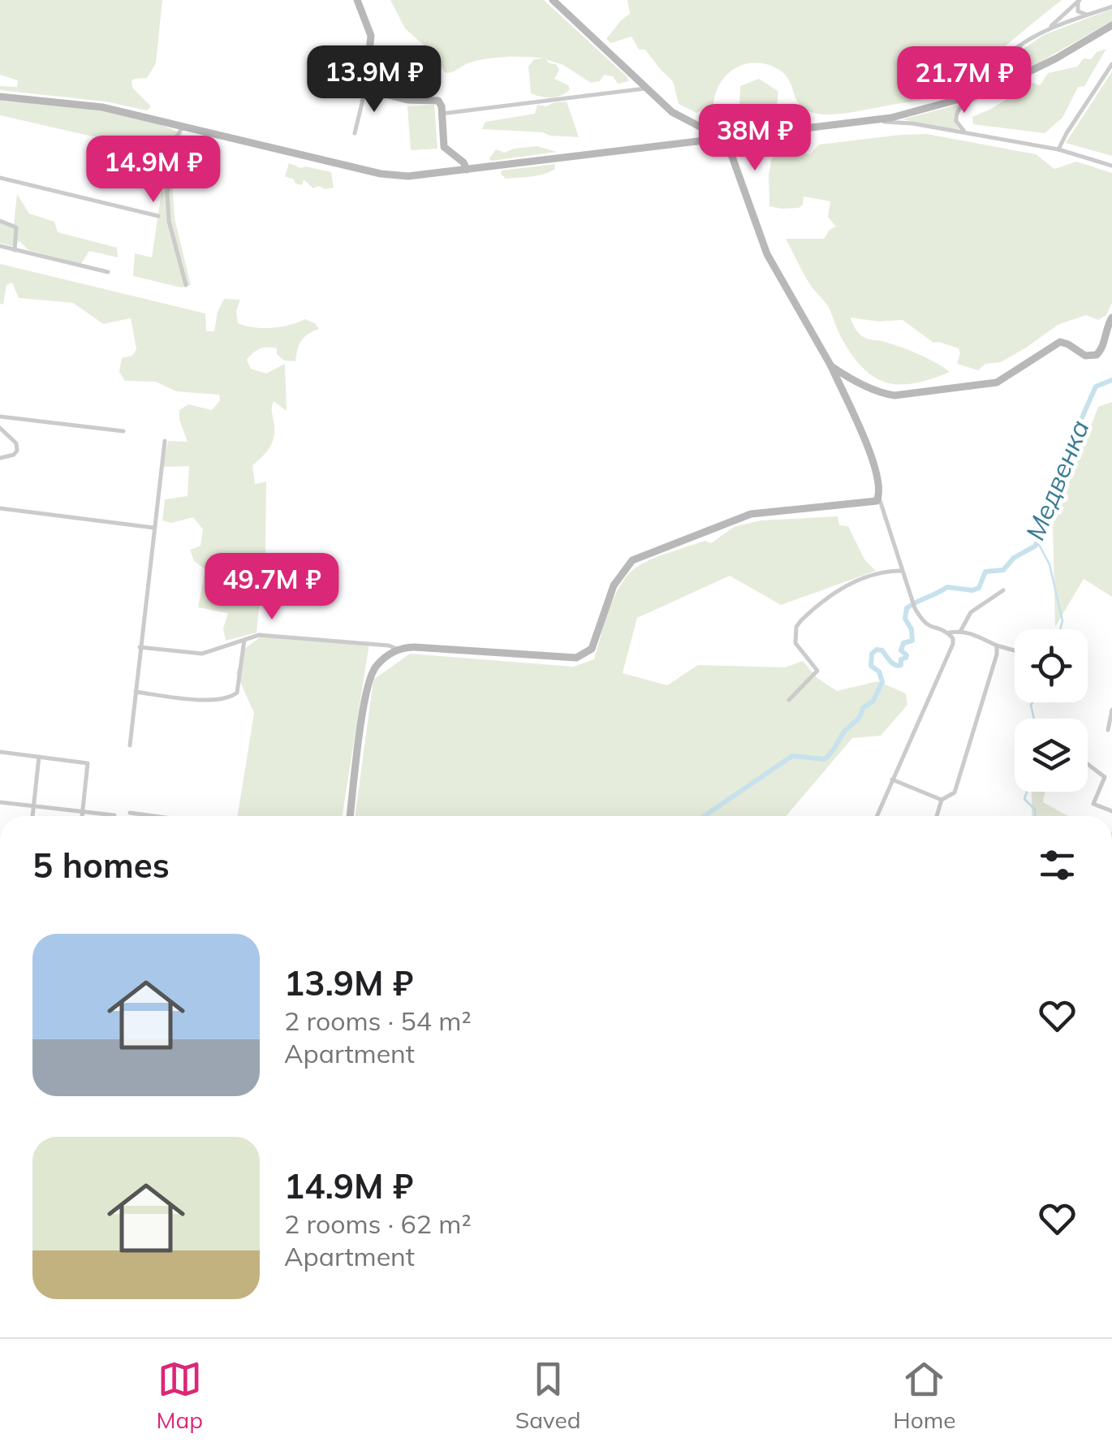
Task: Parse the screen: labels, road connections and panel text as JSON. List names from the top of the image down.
{
  "water": ["Медвенка"],
  "page": {
    "price": [
      "13.9M ₽",
      "21.7M ₽",
      "38M ₽",
      "14.9M ₽",
      "49.7M ₽"
    ],
    "heading": "5 homes",
    "list": [
      {
        "name": "13.9M ₽",
        "note": "2 rooms · 54 m² · Apartment"
      },
      {
        "name": "14.9M ₽",
        "note": "2 rooms · 62 m² · Apartment"
      }
    ],
    "tabs": ["Map", "Saved", "Home"]
  }
}
